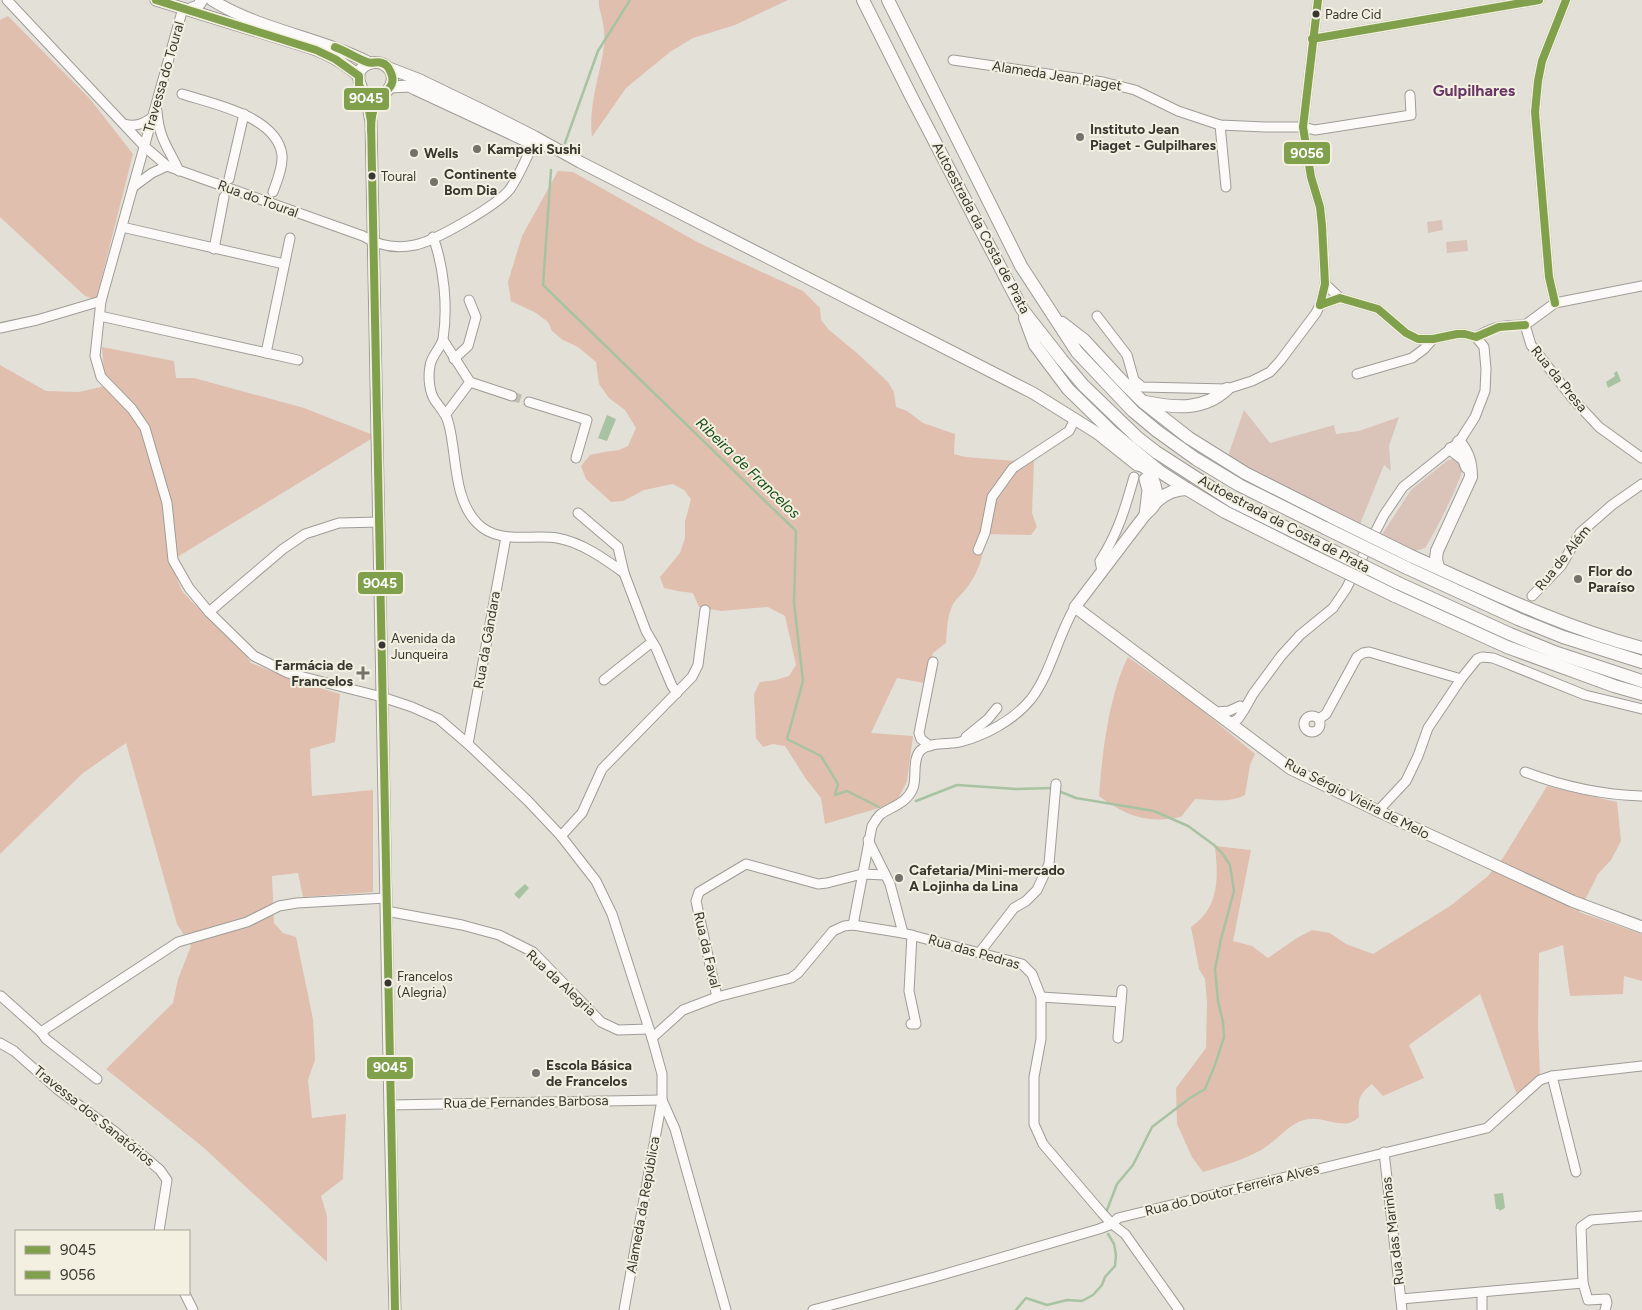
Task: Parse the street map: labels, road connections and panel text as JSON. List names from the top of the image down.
{
  "streets": {
    "highway": ["Autoestrada da Costa de Prata"],
    "main road": ["Rua Sérgio Vieira de Melo"],
    "street": [
      "Alameda Jean Piaget",
      "Travessa do Toural",
      "Rua do Toural",
      "Rua da Presa",
      "Rua de Além",
      "Rua da Gândara",
      "Rua da Faval",
      "Rua das Pedras",
      "Rua da Alegria",
      "Rua de Fernandes Barbosa",
      "Travessa dos Sanatórios",
      "Rua do Doutor Ferreira Alves",
      "Alameda da República",
      "Rua das Marinhas"
    ]
  },
  "crossings": [
    ["Travessa do Toural", "Rua do Toural"],
    ["Rua das Pedras", "Rua do Doutor Ferreira Alves"],
    ["Rua de Fernandes Barbosa", "Alameda da República"],
    ["Rua do Doutor Ferreira Alves", "Rua das Marinhas"]
  ],
  "districts": ["Gulpilhares"],
  "water": ["Ribeira de Francelos"],
  "places": {
    "other": [
      "Padre Cid",
      "Instituto Jean Piaget - Gulpilhares",
      "Kampeki Sushi",
      "Wells",
      "Toural",
      "Continente Bom Dia",
      "Flor do Paraíso",
      "Avenida da Junqueira",
      "Cafetaria/Mini-mercado A Lojinha da Lina",
      "Francelos (Alegria)",
      "Escola Básica de Francelos"
    ],
    "health": ["Farmácia de Francelos"]
  },
  "lines": ["transit line 9045", "transit line 9056"],
  "legend": ["9045", "9056"]
}
